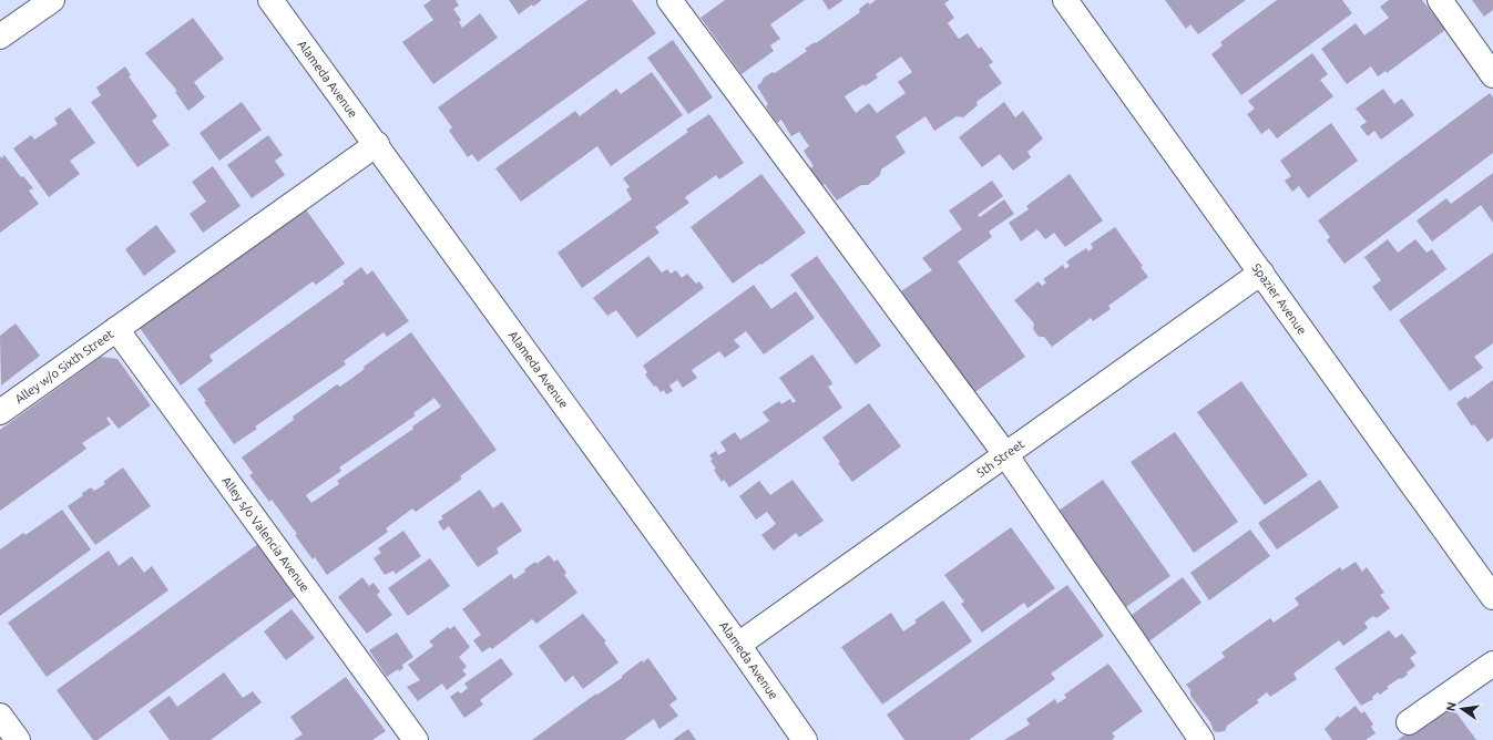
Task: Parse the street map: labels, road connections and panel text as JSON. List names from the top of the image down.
{
  "streets": {
    "street": [
      "Alameda Avenue",
      "Spazier Avenue",
      "Alley w/o Sixth Street",
      "5th Street",
      "Alley s/o Valencia Avenue"
    ]
  },
  "crossings": [
    ["Alameda Avenue", "Alley w/o Sixth Street"],
    ["Alameda Avenue", "5th Street"],
    ["Spazier Avenue", "5th Street"],
    ["Alley w/o Sixth Street", "Alley s/o Valencia Avenue"]
  ],
  "north": "left"
}
